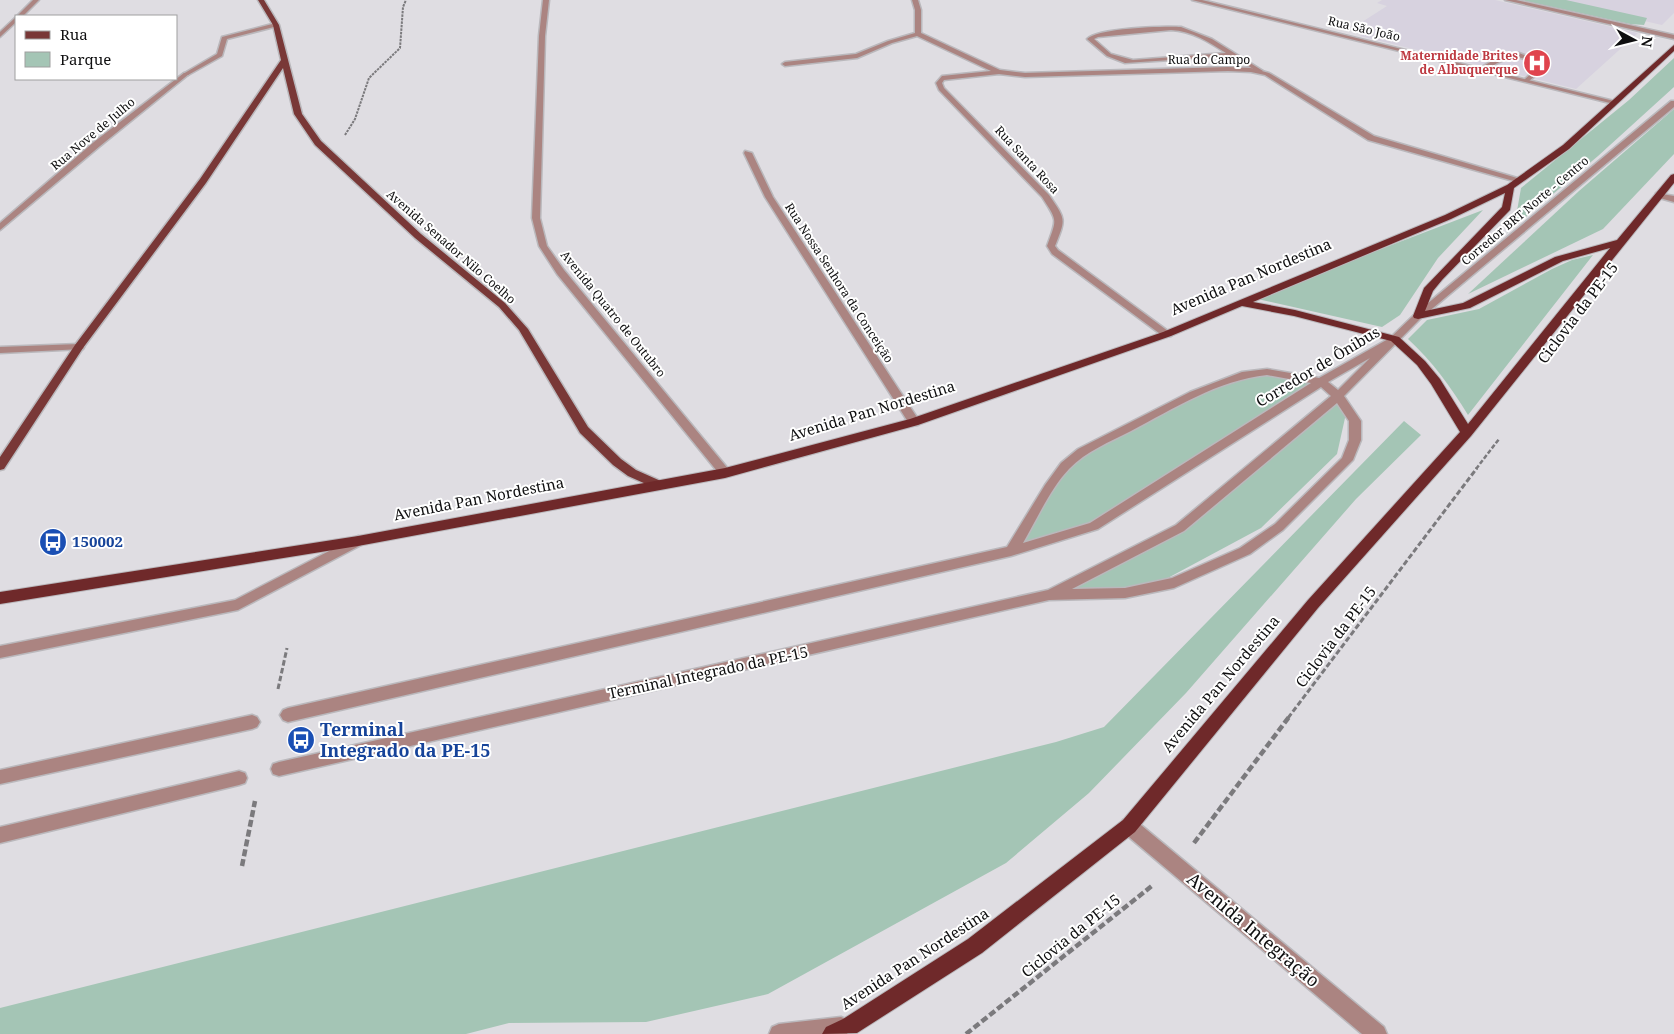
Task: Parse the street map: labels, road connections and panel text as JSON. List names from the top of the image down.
{
  "streets": {
    "highway": ["Avenida Pan Nordestina"],
    "main road": ["Avenida Senador Nilo Coelho"],
    "street": [
      "Rua São João",
      "Rua do Campo",
      "Rua Nove de Julho",
      "Rua Santa Rosa",
      "Corredor BRT Norte - Centro",
      "Rua Nossa Senhora da Conceição",
      "Avenida Quatro de Outubro",
      "Corredor de Ônibus",
      "Terminal Integrado da PE-15",
      "Avenida Integração"
    ],
    "path": ["Ciclovia da PE-15"]
  },
  "crossings": [
    ["Rua São João", "Avenida Pan Nordestina"],
    ["Rua do Campo", "Rua Santa Rosa"],
    ["Rua do Campo", "Avenida Pan Nordestina"],
    ["Rua Nove de Julho", "Avenida Senador Nilo Coelho"],
    ["Rua Santa Rosa", "Avenida Pan Nordestina"],
    ["Corredor BRT Norte - Centro", "Corredor de Ônibus"],
    ["Avenida Senador Nilo Coelho", "Avenida Pan Nordestina"],
    ["Avenida Pan Nordestina", "Rua Nossa Senhora da Conceição"],
    ["Avenida Pan Nordestina", "Avenida Quatro de Outubro"],
    ["Avenida Pan Nordestina", "Avenida Integração"],
    ["Ciclovia da PE-15", "Avenida Integração"],
    ["Corredor de Ônibus", "Terminal Integrado da PE-15"]
  ],
  "places": {
    "hospital": ["Maternidade Brites de Albuquerque"],
    "bus stop": ["150002", "Terminal Integrado da PE-15"]
  },
  "legend": ["Rua", "Parque"],
  "north": "right"
}
